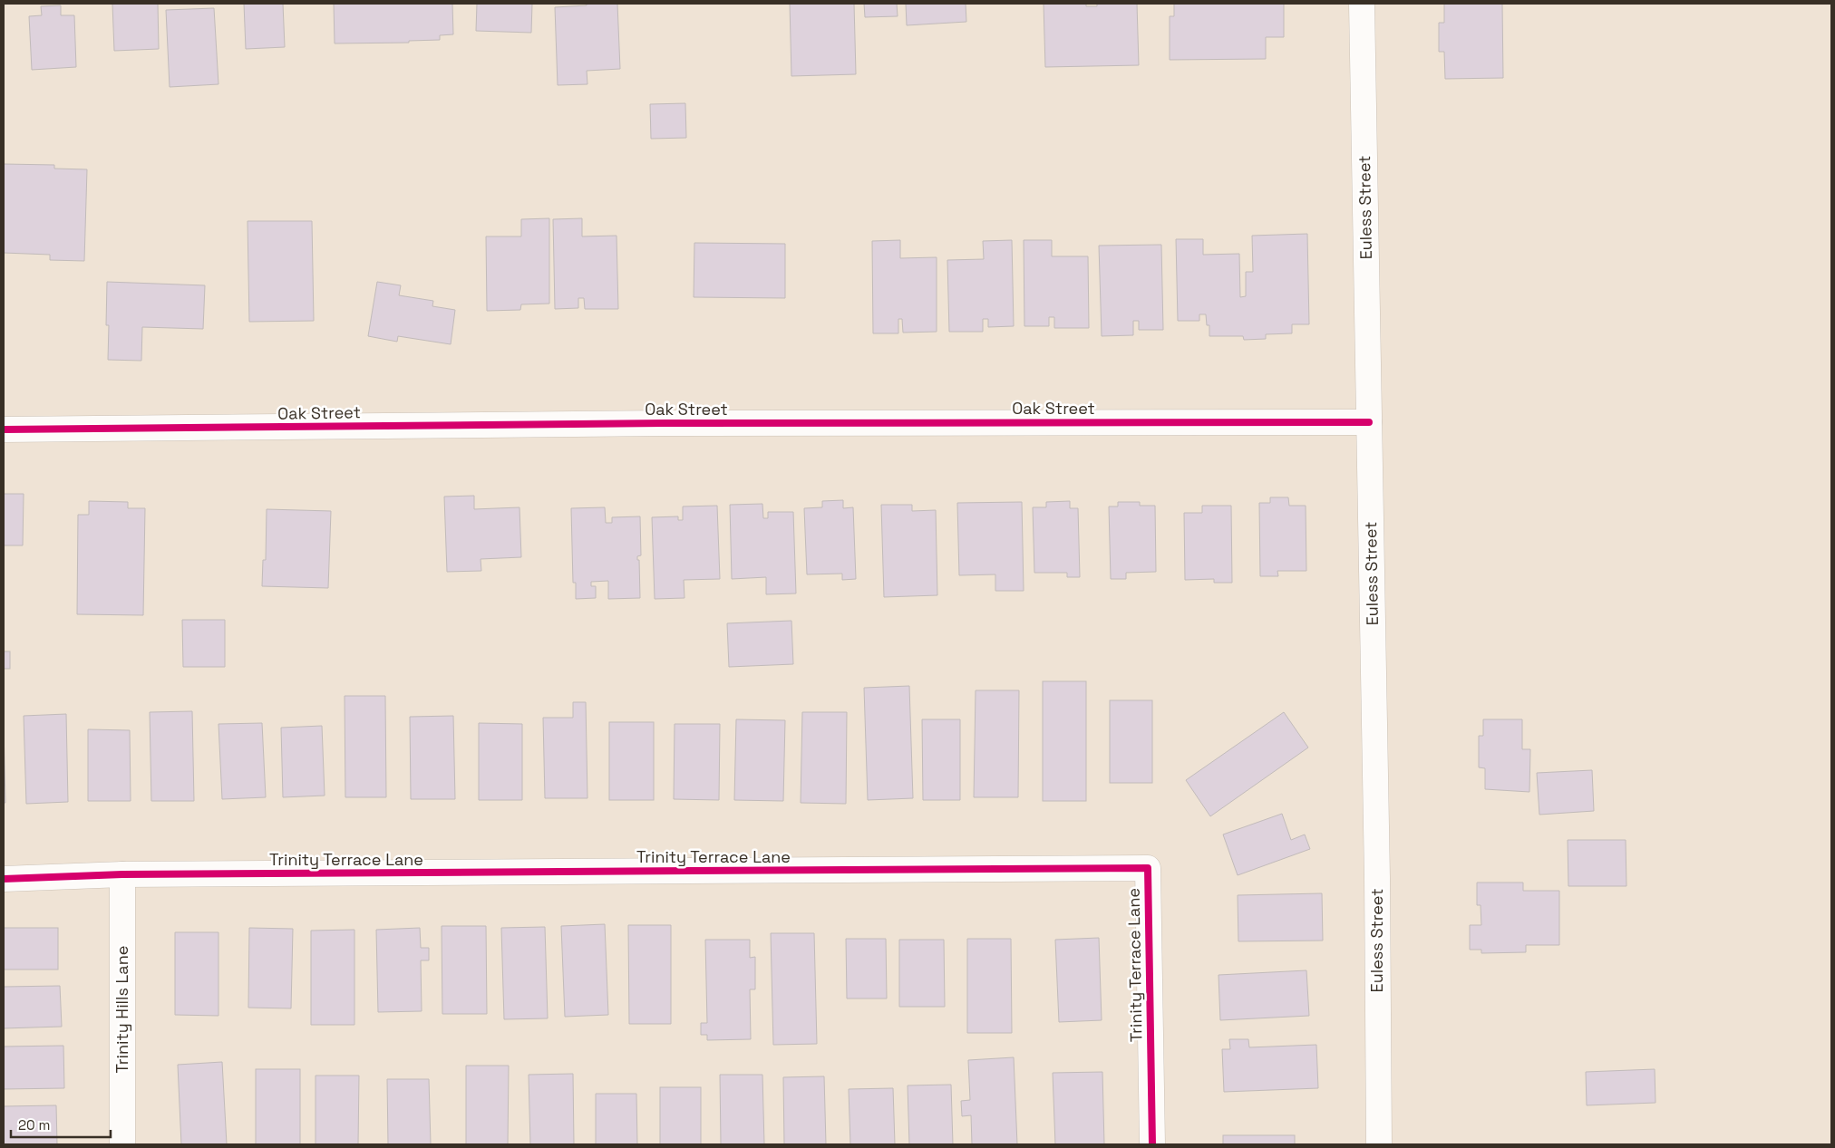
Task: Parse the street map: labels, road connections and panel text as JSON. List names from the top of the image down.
{
  "streets": {
    "street": [
      "Euless Street",
      "Oak Street",
      "Trinity Terrace Lane",
      "Trinity Hills Lane"
    ]
  },
  "crossings": [
    ["Euless Street", "Oak Street"],
    ["Trinity Terrace Lane", "Trinity Hills Lane"]
  ],
  "scale_bar": "20 m"
}
